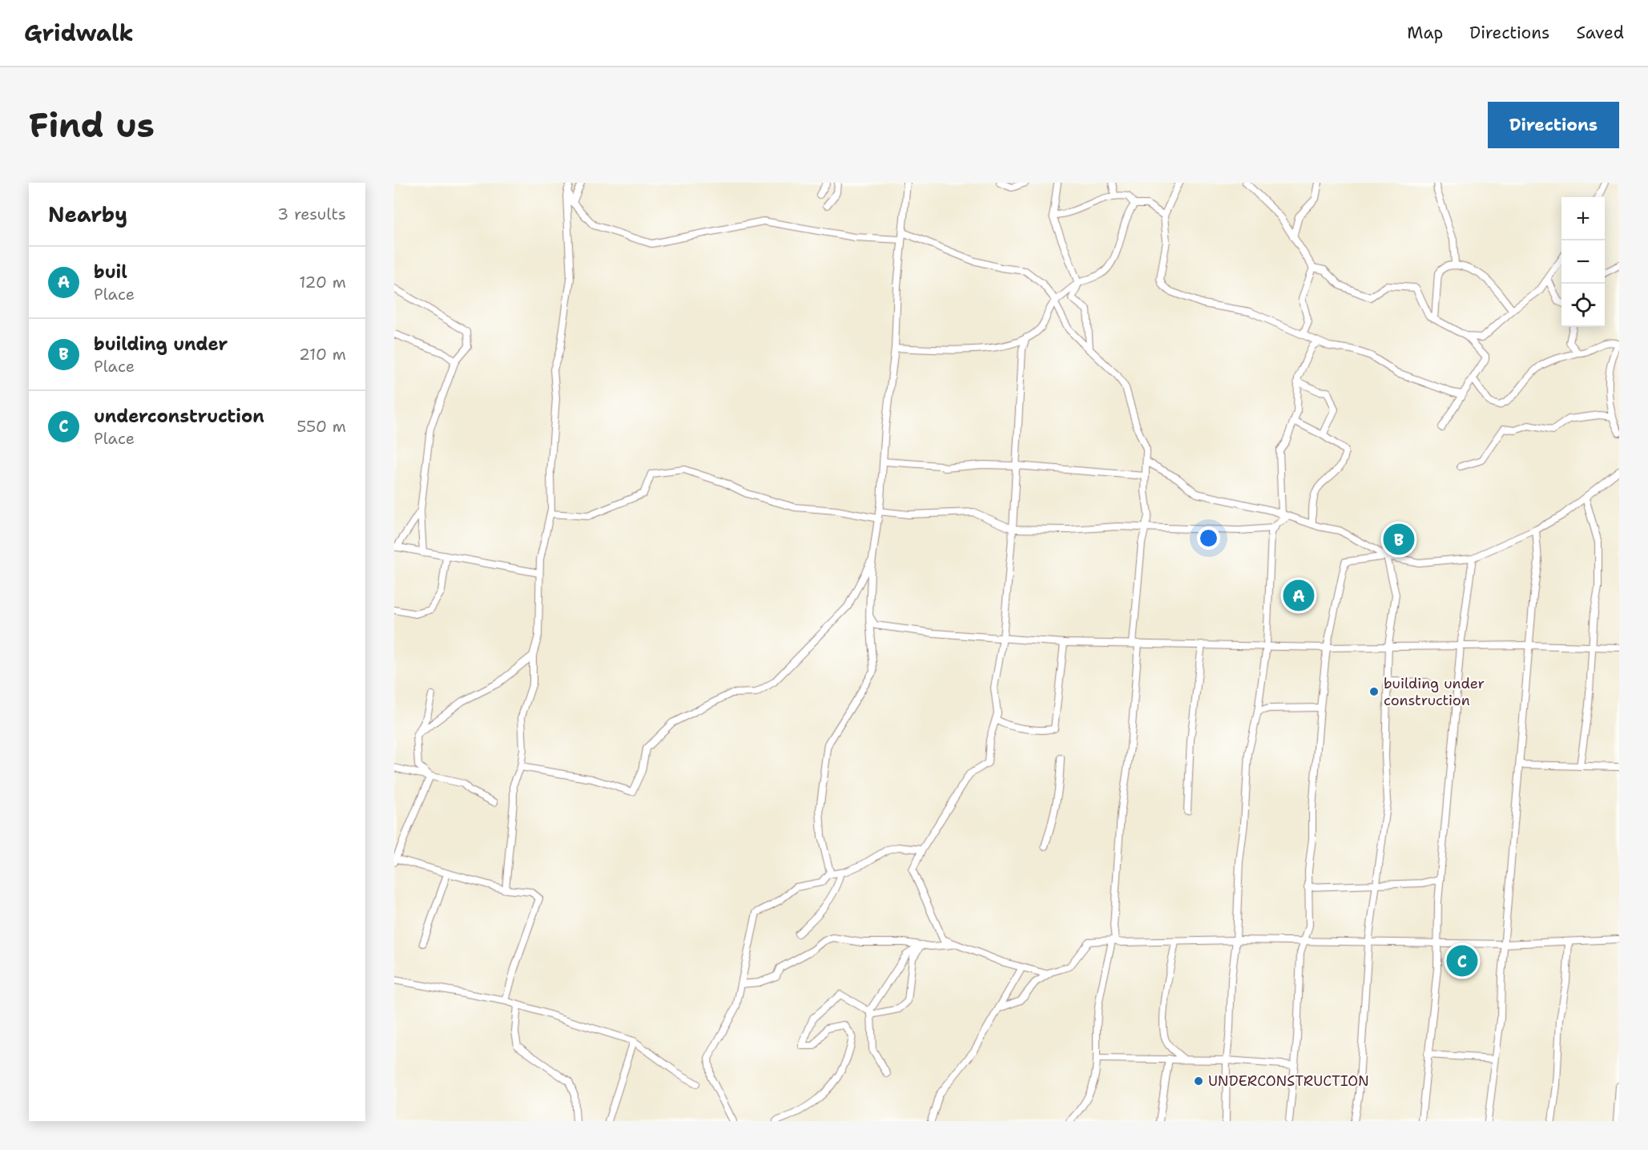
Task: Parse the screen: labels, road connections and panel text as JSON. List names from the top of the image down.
{
  "places": ["building under construction", "UNDERCONSTRUCTION"],
  "page": {
    "header": "Gridwalk",
    "nav": ["Map", "Directions", "Saved"],
    "buttons": "Directions",
    "title": "Find us",
    "heading": ["Nearby", "3 results"],
    "map_buttons": ["+", "−"],
    "list": [
      {
        "mark": "A",
        "name": "buil",
        "note": "Place",
        "value": "120 m"
      },
      {
        "mark": "B",
        "name": "building under",
        "note": "Place",
        "value": "210 m"
      },
      {
        "mark": "C",
        "name": "underconstruction",
        "note": "Place",
        "value": "550 m"
      }
    ],
    "pins": ["B", "A", "C"]
  }
}
